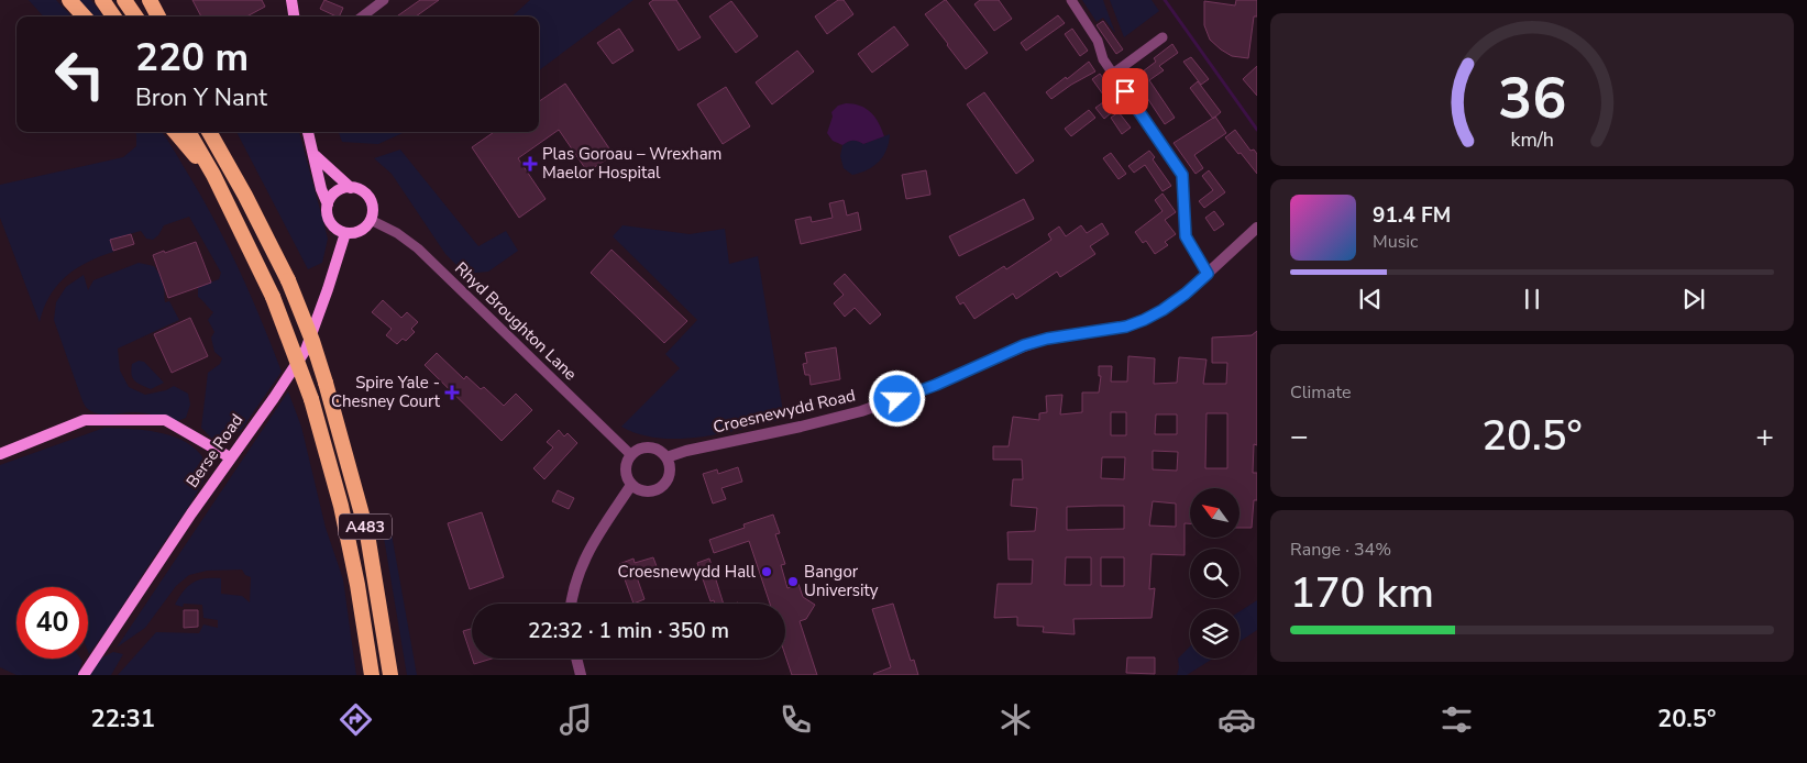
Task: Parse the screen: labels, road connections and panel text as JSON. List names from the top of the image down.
{
  "streets": {
    "highway": ["A483"],
    "main road": ["Berse Road"],
    "street": ["Rhyd Broughton Lane", "Croesnewydd Road"]
  },
  "crossings": [
    ["Rhyd Broughton Lane", "Croesnewydd Road"],
    ["Rhyd Broughton Lane", "Berse Road"]
  ],
  "places": {
    "health": ["Plas Goroau – Wrexham Maelor Hospital", "Spire Yale - Chesney Court"],
    "other": ["Croesnewydd Hall", "Bangor University"]
  },
  "north": "top left",
  "page": {
    "turn": ["220 m", "Bron Y Nant"],
    "song": ["91.4 FM", "Music"],
    "tile": [
      "Climate",
      ["Range · 34%", "170 km"]
    ],
    "heat": ["−", "20.5°", "+"],
    "limit": "40",
    "trip": "22:32 · 1 min · 350 m",
    "tabs": ["22:31", "20.5°"],
    "gauge": ["36", "km/h"]
  }
}
